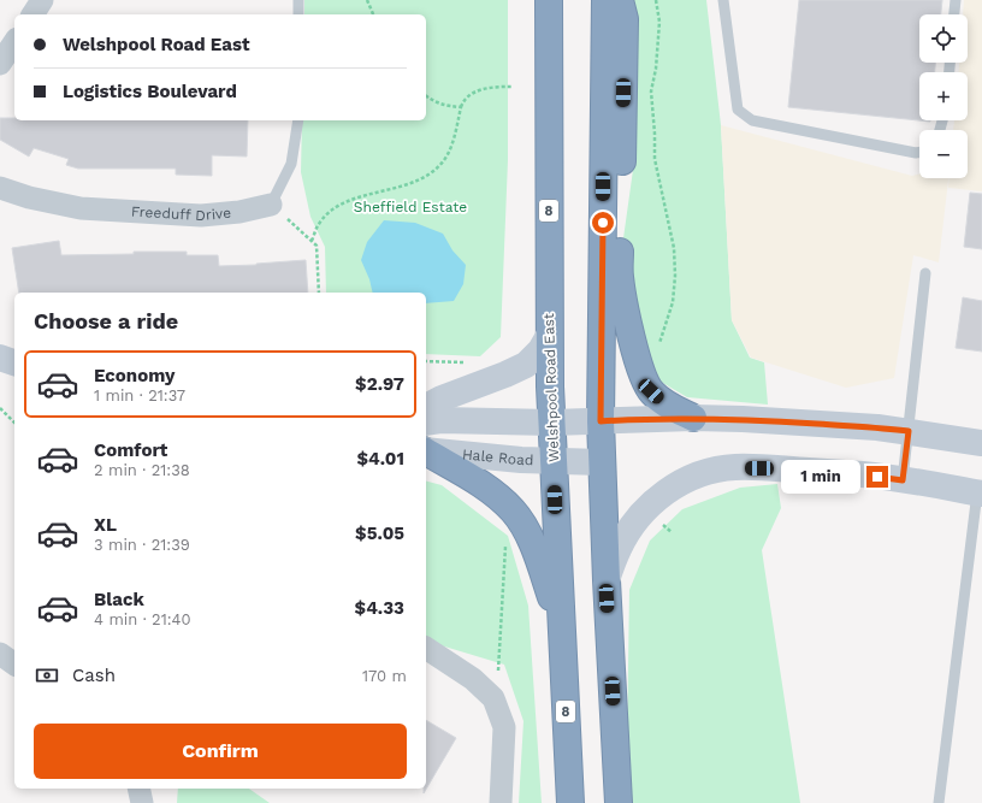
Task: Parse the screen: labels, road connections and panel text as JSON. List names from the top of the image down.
{
  "streets": {
    "highway": ["8", "Welshpool Road East"],
    "street": ["Freeduff Drive", "Hale Road"]
  },
  "crossings": [
    ["Welshpool Road East", "Hale Road"]
  ],
  "parks": ["Sheffield Estate"],
  "page": {
    "map_buttons": ["+", "−"],
    "banner": ["Welshpool Road East", "Logistics Boulevard"],
    "heading": "Choose a ride",
    "list": [
      {
        "name": "Economy",
        "note": "1 min · 21:37",
        "value": "$2.97"
      },
      {
        "name": "Comfort",
        "note": "2 min · 21:38",
        "value": "$4.01"
      },
      {
        "name": "XL",
        "note": "3 min · 21:39",
        "value": "$5.05"
      },
      {
        "name": "Black",
        "note": "4 min · 21:40",
        "value": "$4.33"
      }
    ],
    "bubble": "1 min",
    "pay": ["Cash", "170 m"],
    "buttons": "Confirm"
  }
}
